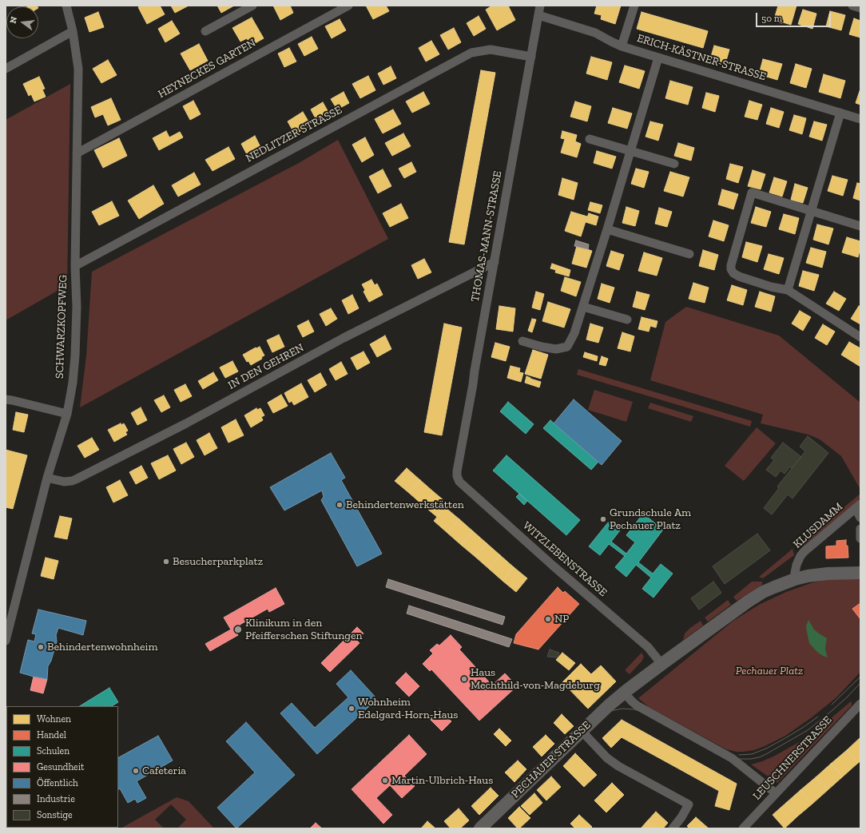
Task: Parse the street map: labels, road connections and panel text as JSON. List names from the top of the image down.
{
  "streets": {
    "main road": ["PECHAUER STRASSE"],
    "street": [
      "ERICH-KÄSTNER-STRASSE",
      "HEYNECKES GARTEN",
      "NEDLITZER STRASSE",
      "THOMAS-MANN-STRASSE",
      "SCHWARZKOPFWEG",
      "IN DEN GEHREN",
      "KLUSDAMM",
      "WITZLEBENSTRASSE",
      "LEUSCHNERSTRASSE"
    ]
  },
  "crossings": [
    ["ERICH-KÄSTNER-STRASSE", "THOMAS-MANN-STRASSE"],
    ["HEYNECKES GARTEN", "SCHWARZKOPFWEG"],
    ["NEDLITZER STRASSE", "THOMAS-MANN-STRASSE"],
    ["NEDLITZER STRASSE", "SCHWARZKOPFWEG"],
    ["THOMAS-MANN-STRASSE", "IN DEN GEHREN"],
    ["THOMAS-MANN-STRASSE", "WITZLEBENSTRASSE"],
    ["SCHWARZKOPFWEG", "IN DEN GEHREN"]
  ],
  "parks": ["Pechauer Platz"],
  "places": [
    "Behindertenwerkstätten",
    "Grundschule Am Pechauer Platz",
    "Besucherparkplatz",
    "NP",
    "Klinikum in den Pfeifferschen Stiftungen",
    "Behindertenwohnheim",
    "Haus Mechthild-von-Magdeburg",
    "Wohnheim Edelgard-Horn-Haus",
    "Cafeteria",
    "Martin-Ulbrich-Haus"
  ],
  "legend": [
    "Wohnen",
    "Handel",
    "Schulen",
    "Gesundheit",
    "Öffentlich",
    "Industrie",
    "Sonstige"
  ],
  "scale_bar": "50 m",
  "north": "left"
}
